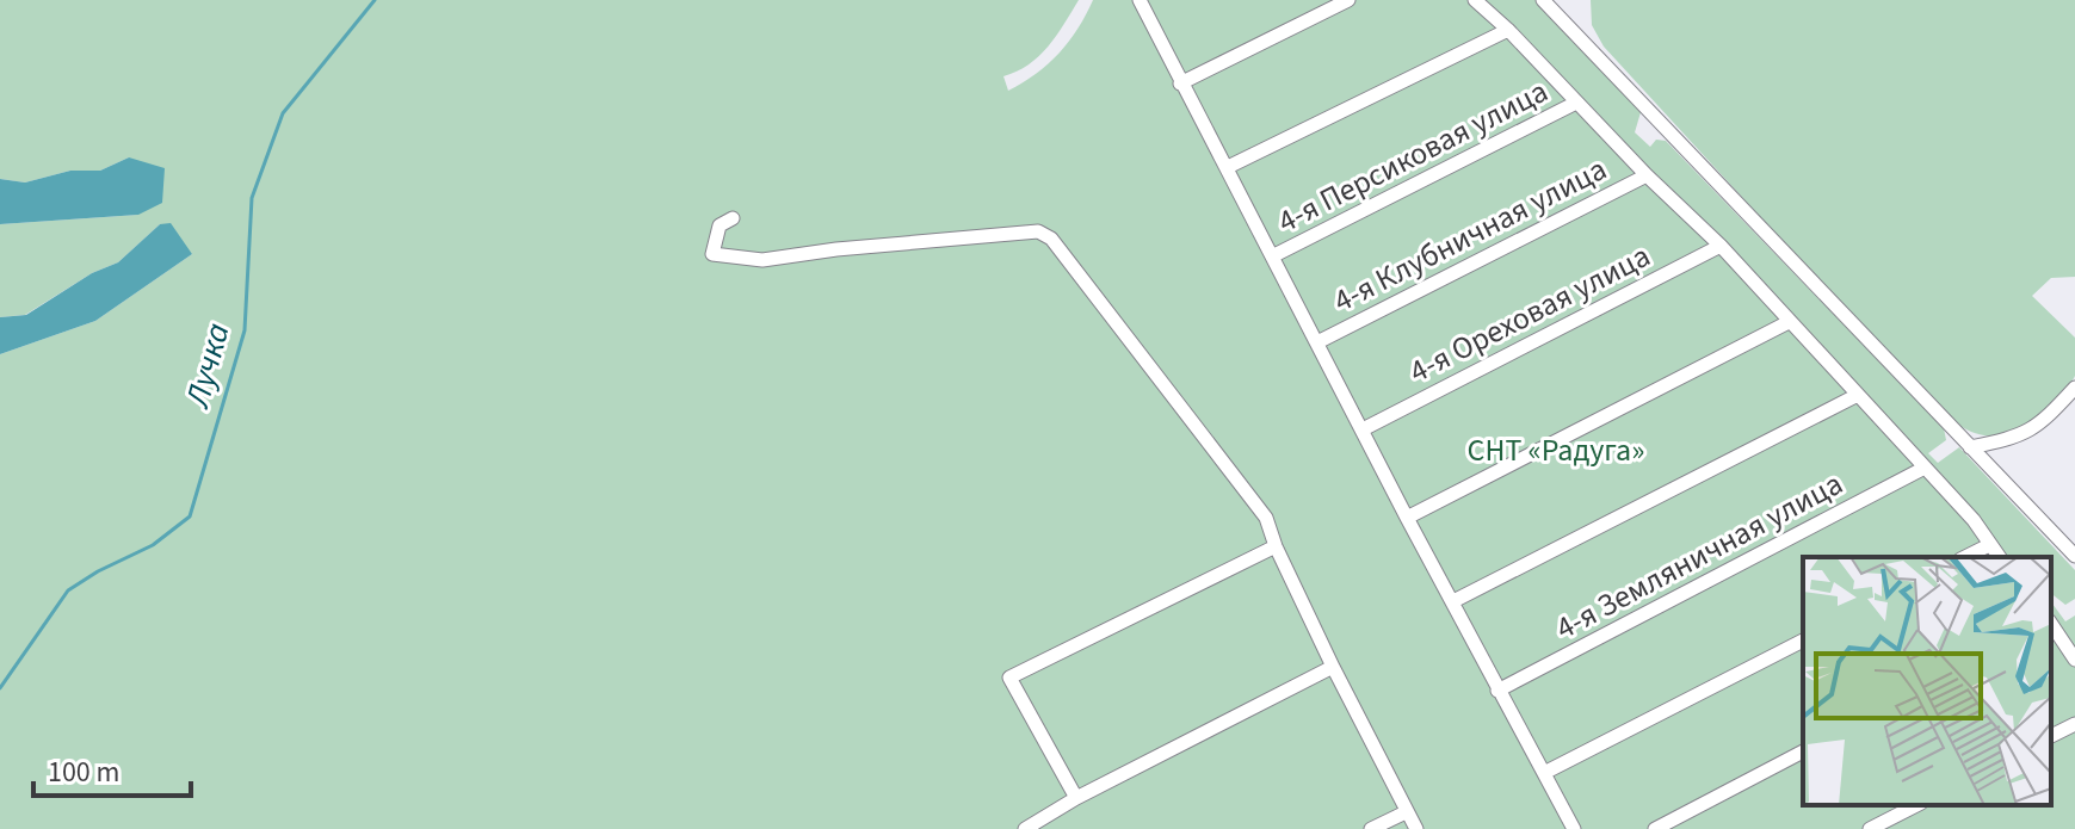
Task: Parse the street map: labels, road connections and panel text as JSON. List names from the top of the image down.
{
  "streets": {
    "street": [
      "4-я Персиковая улица",
      "4-я Клубничная улица",
      "4-я Ореховая улица",
      "4-я Земляничная улица"
    ]
  },
  "water": ["Лучка"],
  "parks": ["СНТ «Радуга»"],
  "scale_bar": "100 m"
}
